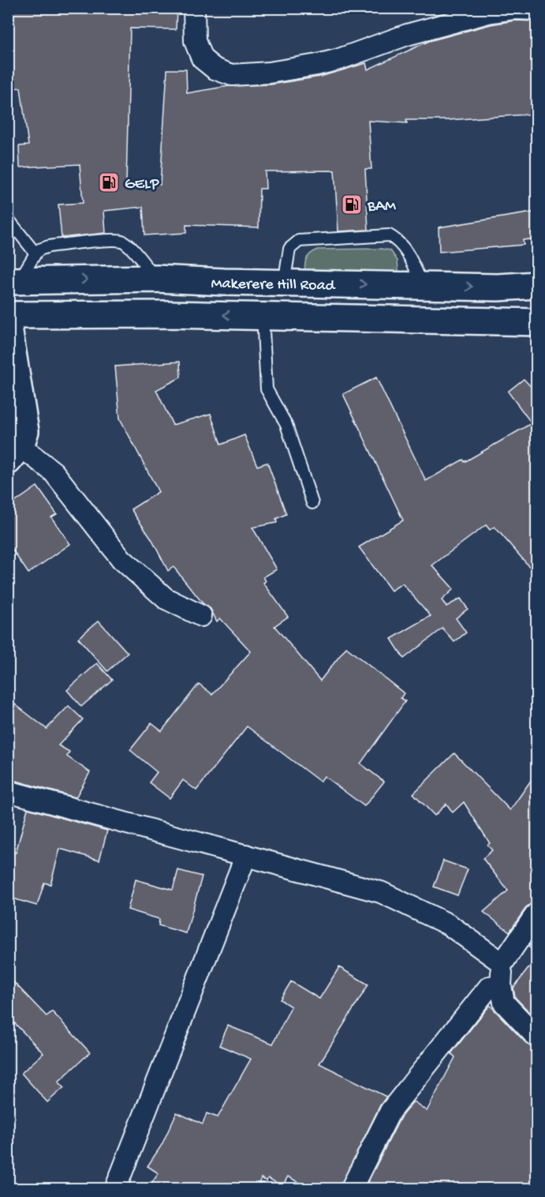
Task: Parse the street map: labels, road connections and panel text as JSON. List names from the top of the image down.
{
  "streets": {
    "main road": ["Makerere Hill Road"]
  },
  "places": {
    "fuel station": ["GELP", "BAM"]
  }
}
